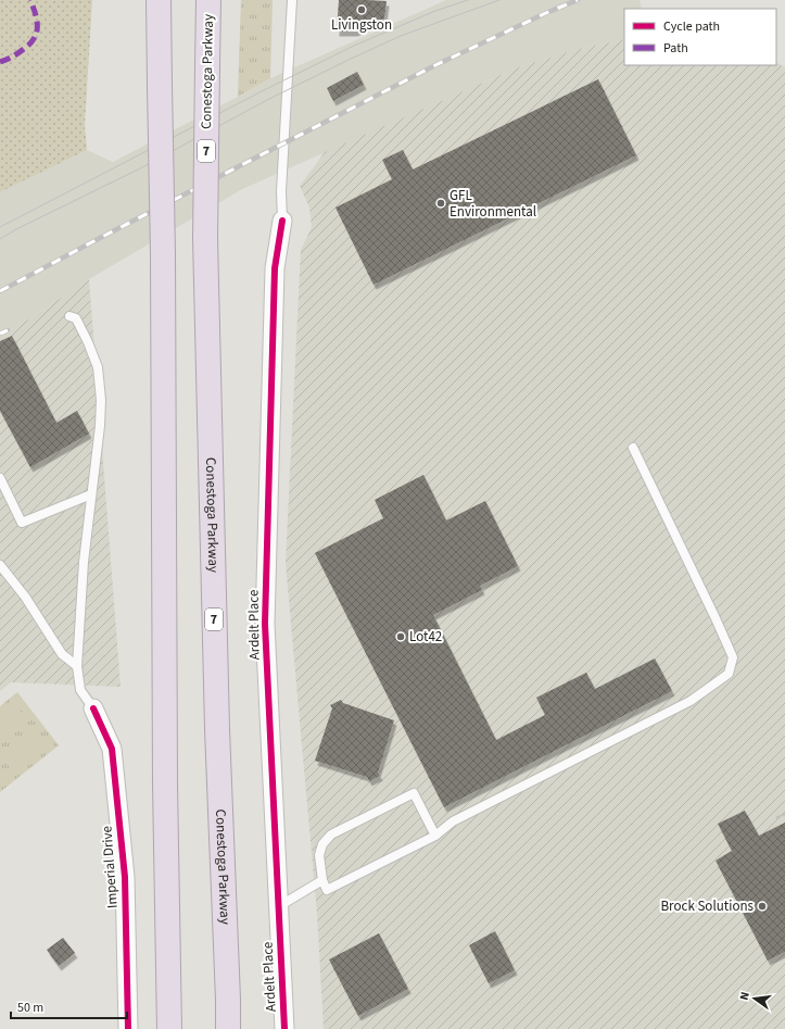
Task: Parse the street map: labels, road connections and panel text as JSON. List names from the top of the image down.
{
  "streets": {
    "highway": ["Conestoga Parkway", "7"],
    "street": ["Ardelt Place", "Imperial Drive"]
  },
  "places": [
    "Livingston",
    "GFL Environmental",
    "Lot42",
    "Brock Solutions"
  ],
  "legend": ["Cycle path", "Path"],
  "scale_bar": "50 m",
  "north": "left"
}
